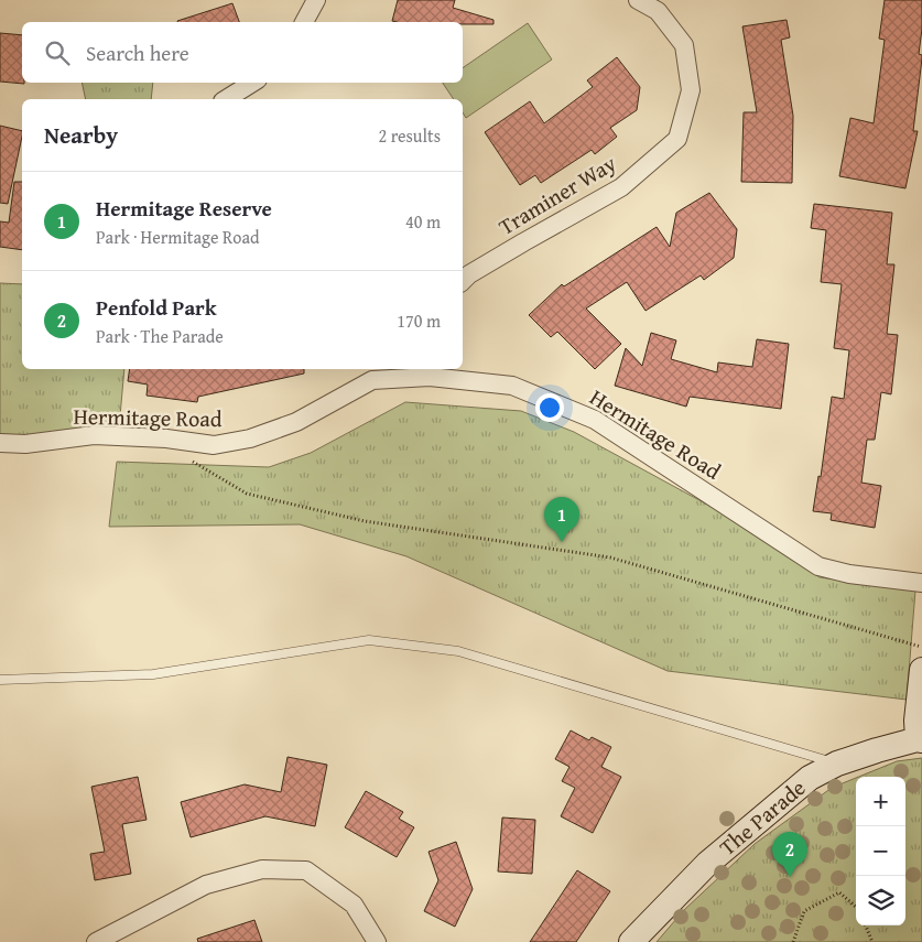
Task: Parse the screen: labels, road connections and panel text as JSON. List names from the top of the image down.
{
  "streets": {
    "street": ["Traminer Way", "Hermitage Road", "The Parade"]
  },
  "page": {
    "search": "Search here",
    "heading": ["Nearby", "2 results"],
    "list": [
      {
        "mark": "1",
        "name": "Hermitage Reserve",
        "note": "Park · Hermitage Road",
        "value": "40 m"
      },
      {
        "mark": "2",
        "name": "Penfold Park",
        "note": "Park · The Parade",
        "value": "170 m"
      }
    ],
    "pins": ["1", "2"],
    "map_buttons": ["+", "−"]
  }
}
